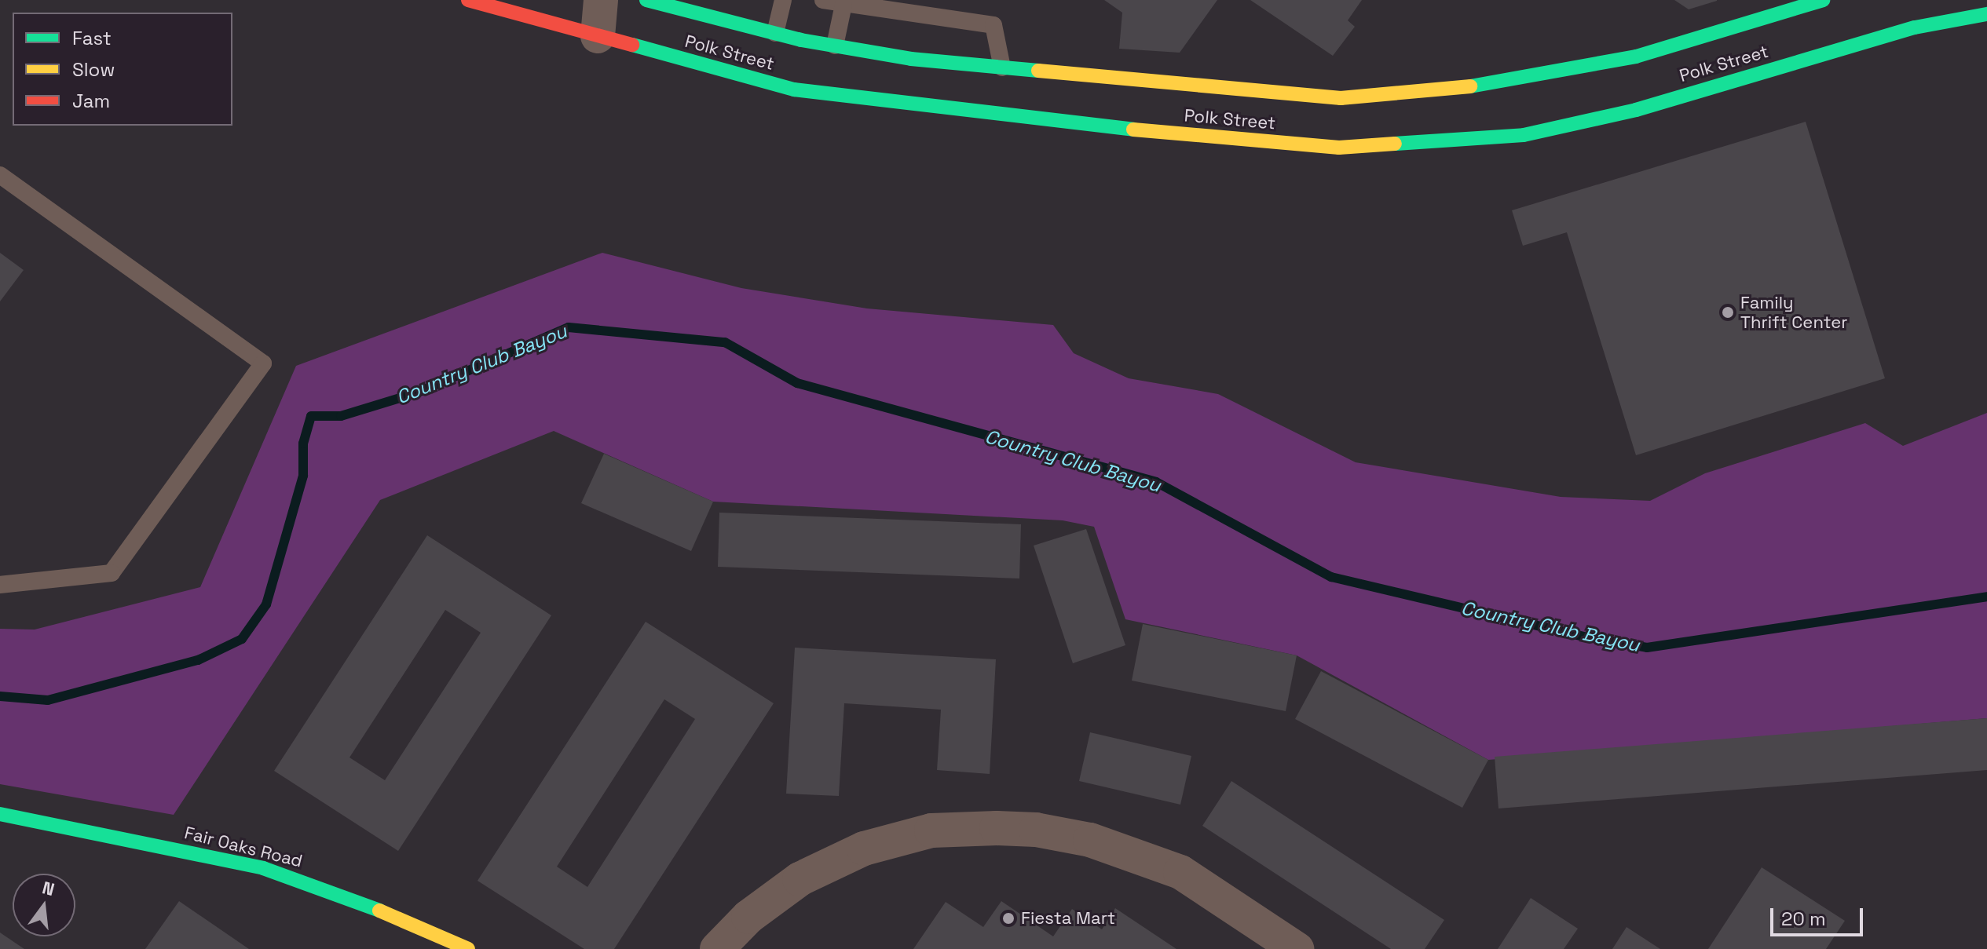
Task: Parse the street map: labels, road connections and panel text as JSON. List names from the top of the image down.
{
  "streets": {
    "main road": ["Polk Street", "Fair Oaks Road"]
  },
  "water": ["Country Club Bayou"],
  "places": ["Family Thrift Center", "Fiesta Mart"],
  "legend": ["Fast", "Slow", "Jam"],
  "scale_bar": "20 m",
  "north": "top"
}
